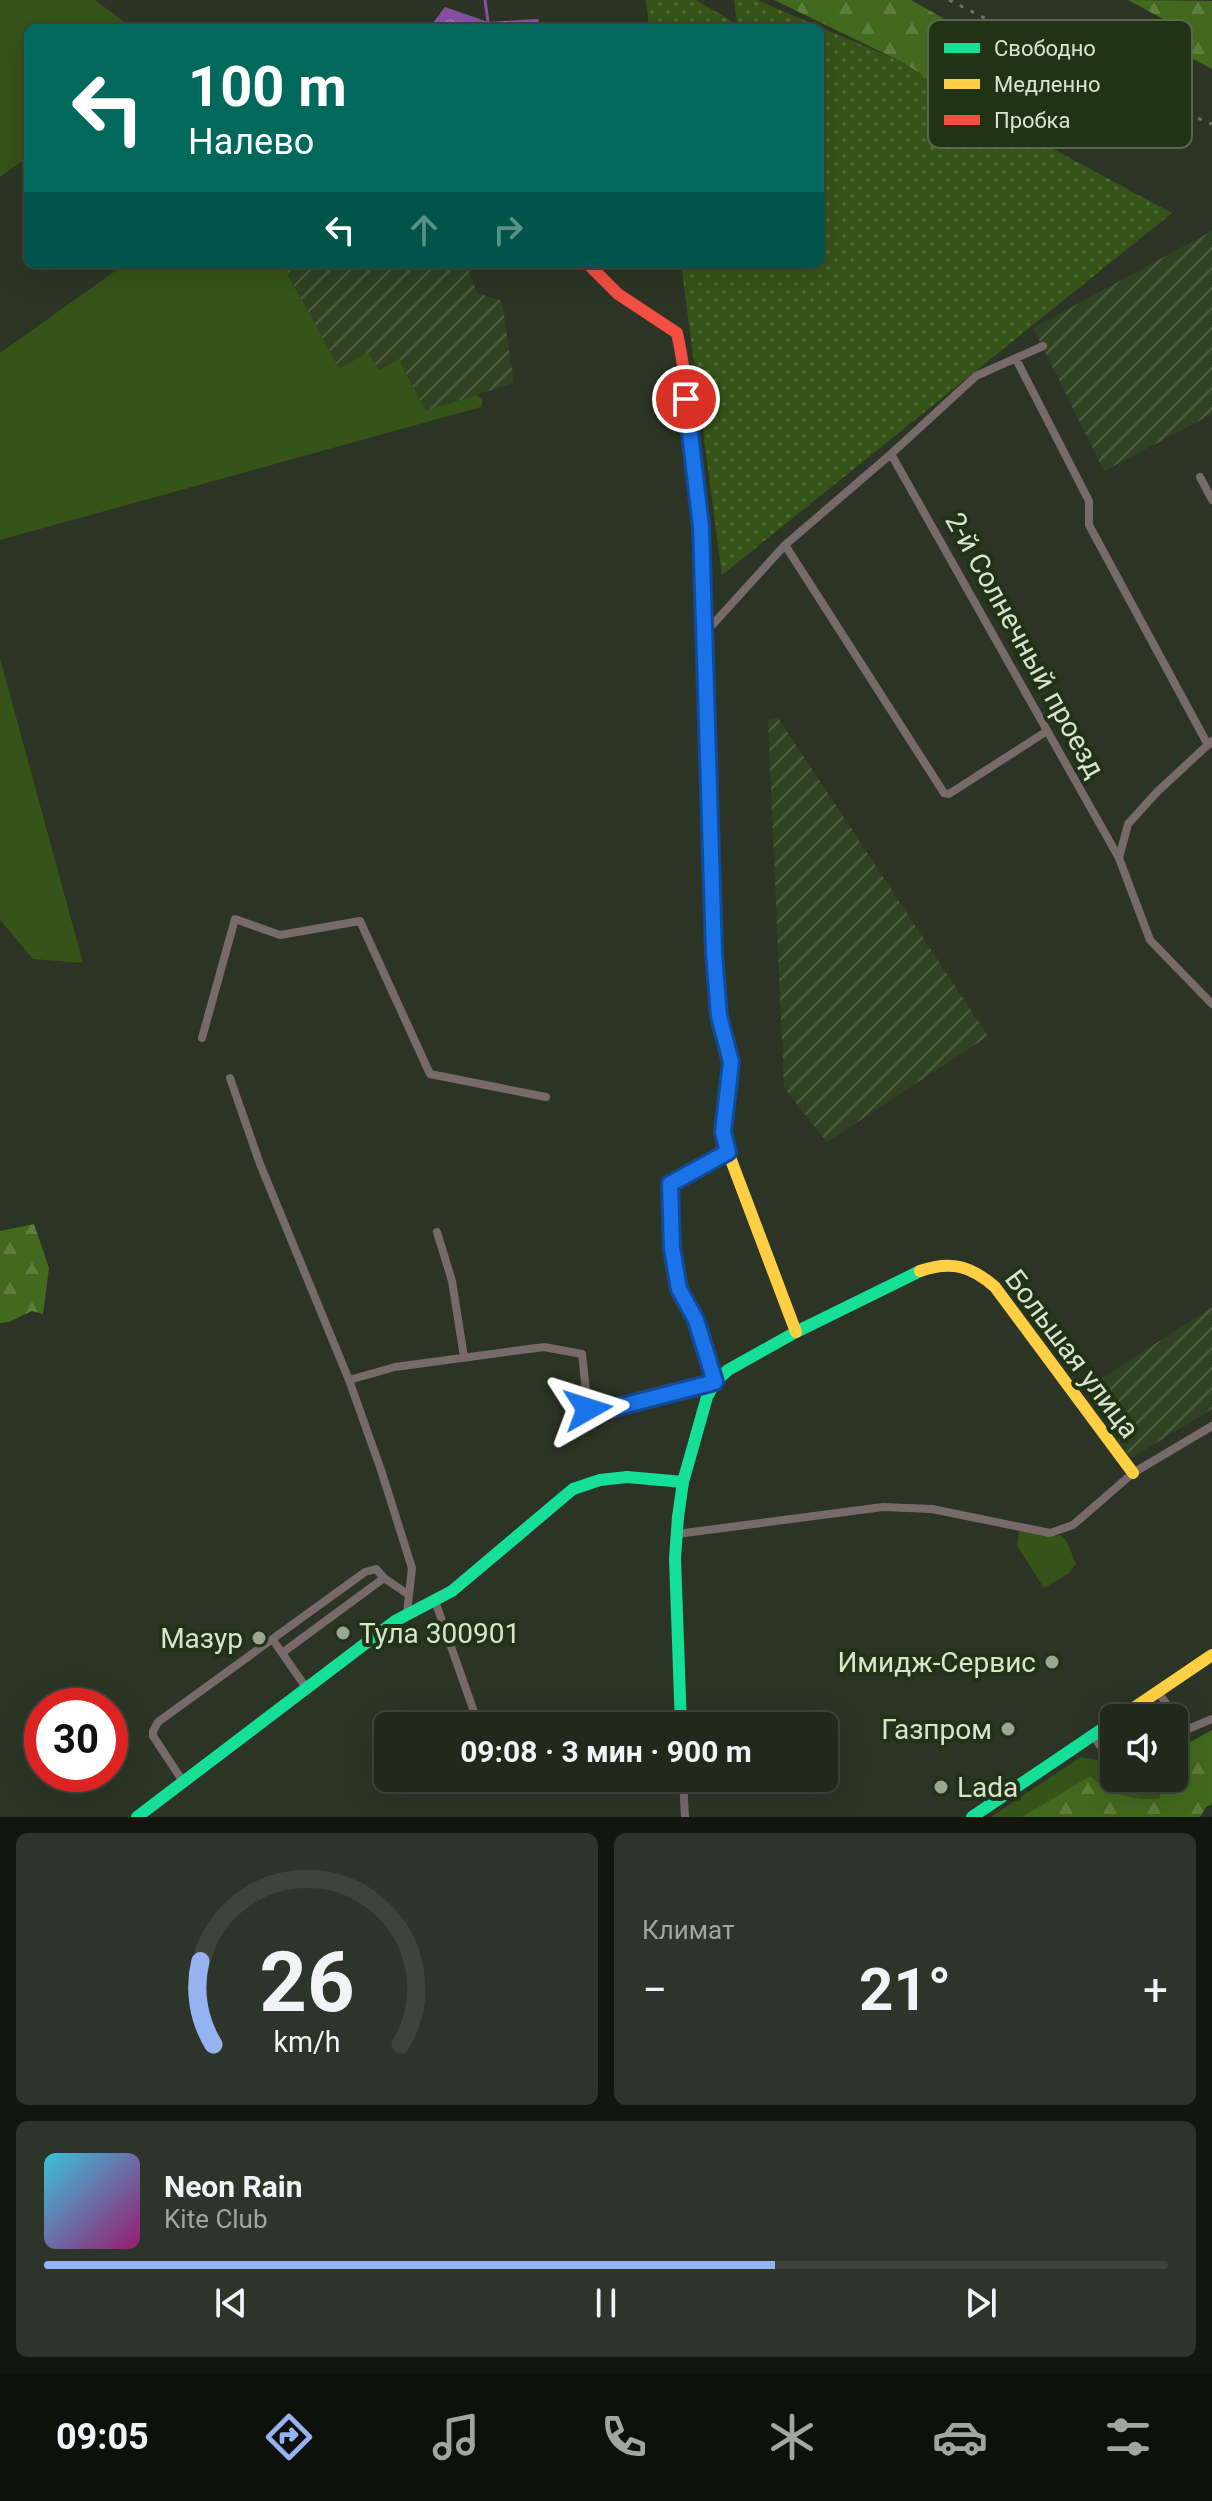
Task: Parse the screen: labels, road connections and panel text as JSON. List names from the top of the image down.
{
  "streets": {
    "street": ["2-й Солнечный проезд", "Большая улица"]
  },
  "places": [
    "Тула 300901",
    "Мазур",
    "Имидж-Сервис",
    "Газпром",
    "Lada"
  ],
  "legend": ["Свободно", "Медленно", "Пробка"],
  "page": {
    "turn": ["100 m", "Налево"],
    "limit": "30",
    "trip": "09:08 · 3 мин · 900 m",
    "tile": "Климат",
    "heat": ["−", "21°", "+"],
    "song": ["Neon Rain", "Kite Club"],
    "tabs": "09:05",
    "gauge": ["26", "km/h"]
  }
}
